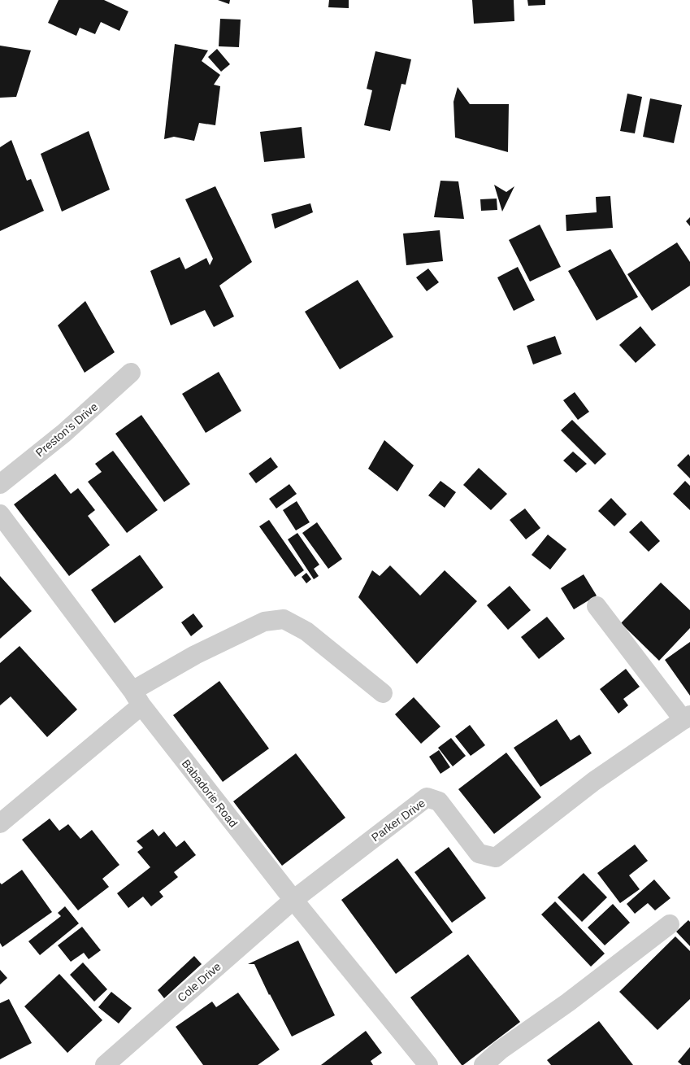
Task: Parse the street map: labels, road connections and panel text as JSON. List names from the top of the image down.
{
  "streets": {
    "street": [
      "Preston's Drive",
      "Babadorie Road",
      "Parker Drive",
      "Cole Drive"
    ]
  },
  "crossings": [
    ["Babadorie Road", "Parker Drive"],
    ["Babadorie Road", "Cole Drive"],
    ["Parker Drive", "Cole Drive"]
  ]
}
